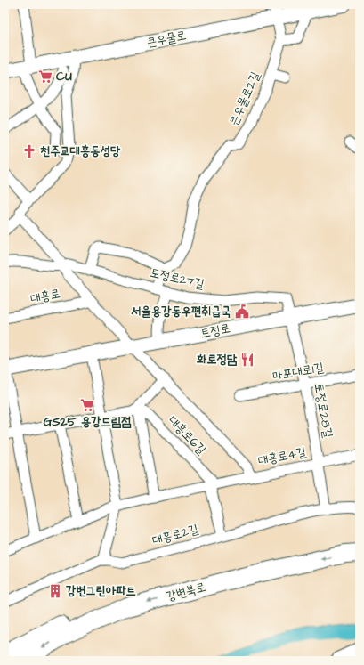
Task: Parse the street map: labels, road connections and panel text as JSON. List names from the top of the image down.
{
  "streets": {
    "highway": ["강변북로"],
    "main road": ["큰우물로", "토정로"],
    "street": [
      "큰우물로2길",
      "토정로27길",
      "대흥로",
      "마포대로1길",
      "토정로28길",
      "대흥로6길",
      "대흥로4길",
      "대흥로2길"
    ]
  },
  "crossings": [
    ["큰우물로", "큰우물로2길"],
    ["큰우물로2길", "토정로27길"],
    ["토정로27길", "토정로"],
    ["토정로27길", "토정로28길"],
    ["토정로", "토정로28길"],
    ["마포대로1길", "토정로28길"],
    ["토정로28길", "대흥로4길"],
    ["토정로28길", "대흥로2길"],
    ["대흥로6길", "대흥로4길"]
  ],
  "places": {
    "supermarket": ["CU", "GS25 용강드림점"],
    "church": ["천주교대흥동성당"],
    "public building": ["서울용강동우편취급국"],
    "restaurant": ["화로정담"],
    "building": ["강변그린아파트"]
  }
}
